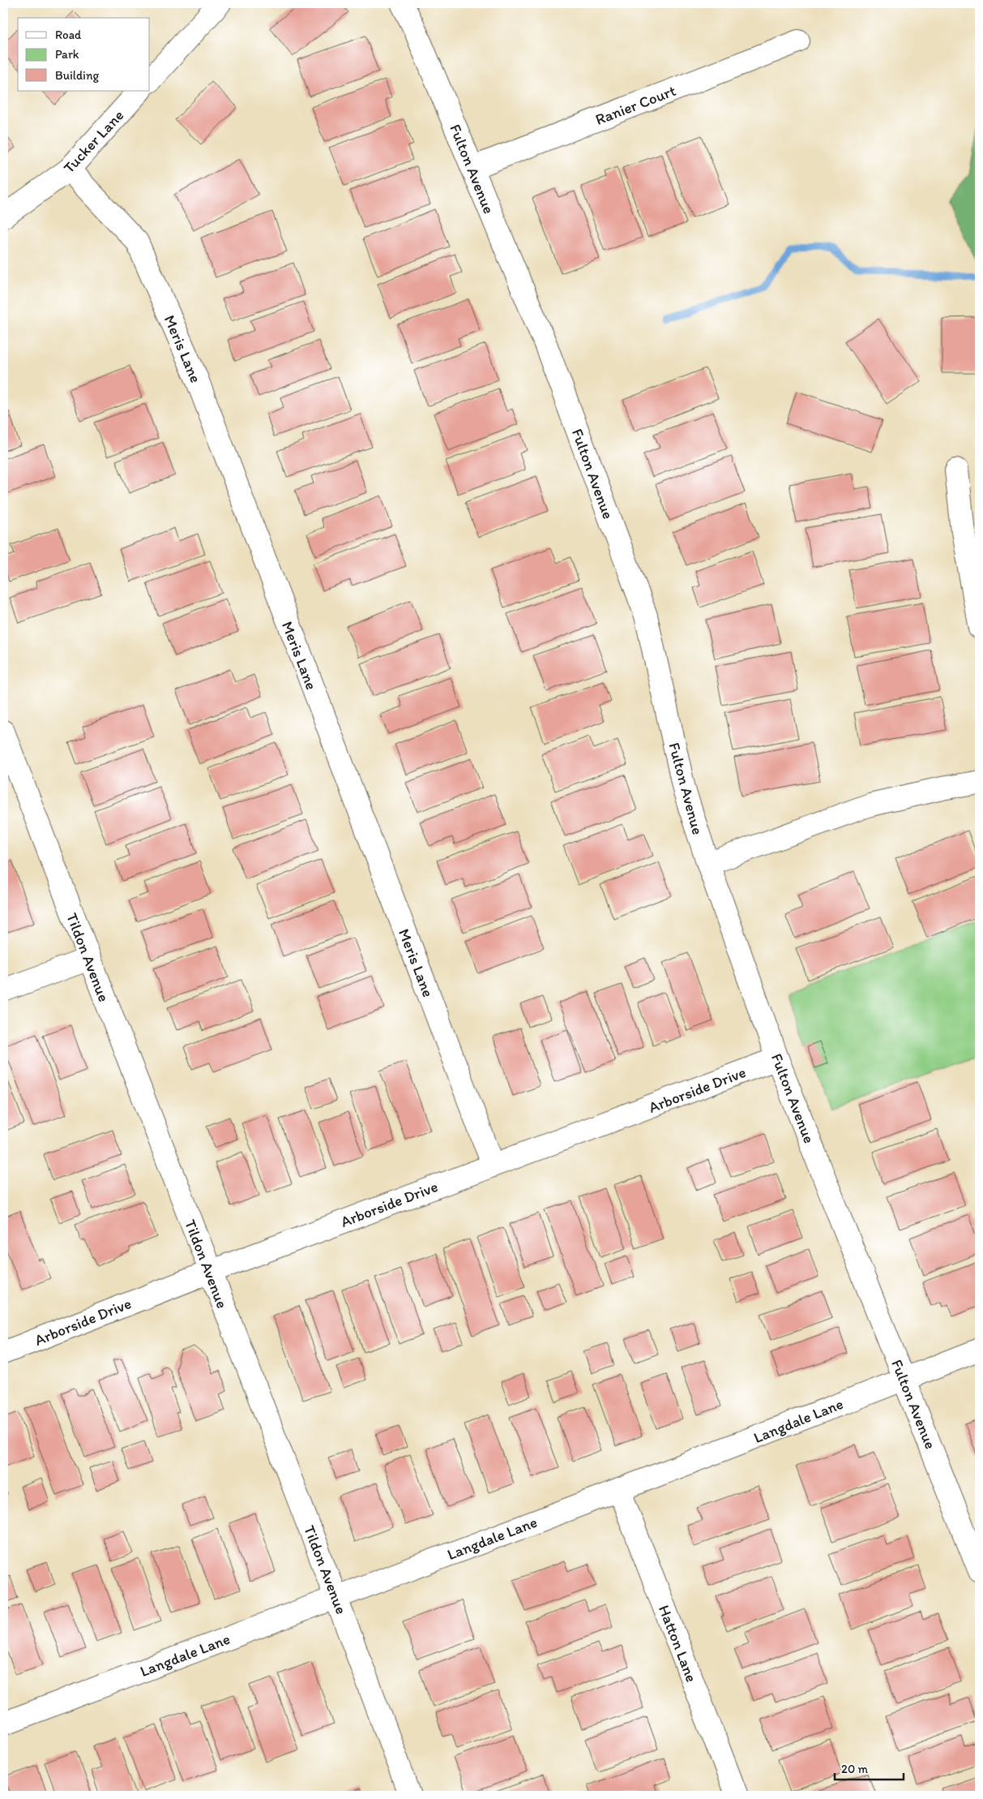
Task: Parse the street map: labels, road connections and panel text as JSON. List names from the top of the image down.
{
  "streets": {
    "street": [
      "Ranier Court",
      "Tucker Lane",
      "Fulton Avenue",
      "Meris Lane",
      "Tildon Avenue",
      "Arborside Drive",
      "Langdale Lane",
      "Hatton Lane"
    ]
  },
  "crossings": [
    ["Ranier Court", "Fulton Avenue"],
    ["Tucker Lane", "Meris Lane"],
    ["Fulton Avenue", "Arborside Drive"],
    ["Fulton Avenue", "Langdale Lane"],
    ["Meris Lane", "Arborside Drive"],
    ["Tildon Avenue", "Arborside Drive"],
    ["Tildon Avenue", "Langdale Lane"],
    ["Langdale Lane", "Hatton Lane"]
  ],
  "legend": ["Road", "Park", "Building"],
  "scale_bar": "20 m"
}
